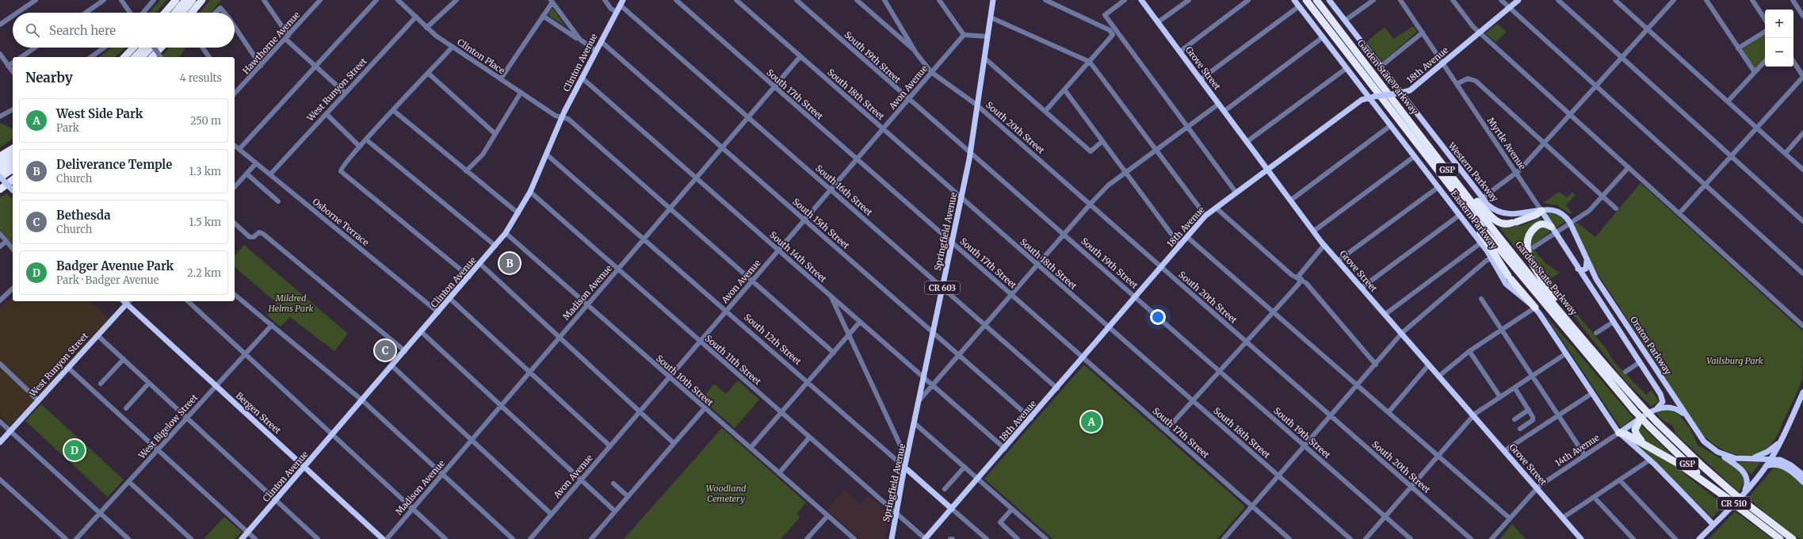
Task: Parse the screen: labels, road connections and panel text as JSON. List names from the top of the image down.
{
  "streets": {
    "highway": ["Garden State Parkway", "GSP"],
    "main road": [
      "Clinton Avenue",
      "18th Avenue",
      "Grove Street",
      "West Runyon Street",
      "Myrtle Avenue",
      "Western Parkway",
      "Eastern Parkway",
      "Springfield Avenue",
      "CR 603",
      "South 12th Street",
      "Oraton Parkway",
      "Bergen Street",
      "14th Avenue",
      "CR 510"
    ],
    "street": [
      "Hawthorne Avenue",
      "Clinton Place",
      "South 19th Street",
      "Avon Avenue",
      "South 17th Street",
      "South 18th Street",
      "South 20th Street",
      "South 16th Street",
      "Osborne Terrace",
      "South 15th Street",
      "South 14th Street",
      "Madison Avenue",
      "South 11th Street",
      "South 10th Street",
      "West Bigelow Street"
    ]
  },
  "crossings": [
    ["Clinton Place", "Clinton Avenue"],
    ["Clinton Place", "Avon Avenue"],
    ["Clinton Place", "West Runyon Street"],
    ["Clinton Place", "Madison Avenue"],
    ["South 19th Street", "18th Avenue"],
    ["South 19th Street", "Avon Avenue"],
    ["South 19th Street", "Springfield Avenue"],
    ["Clinton Avenue", "South 16th Street"],
    ["Clinton Avenue", "Osborne Terrace"],
    ["Clinton Avenue", "South 15th Street"],
    ["Clinton Avenue", "South 14th Street"],
    ["Clinton Avenue", "South 12th Street"],
    ["Clinton Avenue", "South 11th Street"],
    ["Clinton Avenue", "South 10th Street"],
    ["Clinton Avenue", "Bergen Street"],
    ["18th Avenue", "Grove Street"],
    ["18th Avenue", "South 17th Street"],
    ["18th Avenue", "South 18th Street"],
    ["18th Avenue", "South 20th Street"],
    ["18th Avenue", "Myrtle Avenue"],
    ["18th Avenue", "Western Parkway"],
    ["18th Avenue", "South 16th Street"],
    ["18th Avenue", "Eastern Parkway"],
    ["18th Avenue", "South 15th Street"],
    ["18th Avenue", "South 14th Street"],
    ["18th Avenue", "South 12th Street"],
    ["18th Avenue", "South 11th Street"],
    ["Grove Street", "14th Avenue"],
    ["Avon Avenue", "South 17th Street"],
    ["Avon Avenue", "South 18th Street"],
    ["Avon Avenue", "South 20th Street"],
    ["Avon Avenue", "South 16th Street"],
    ["Avon Avenue", "South 15th Street"],
    ["Avon Avenue", "South 14th Street"],
    ["Avon Avenue", "South 12th Street"],
    ["Avon Avenue", "South 11th Street"],
    ["Avon Avenue", "South 10th Street"],
    ["West Runyon Street", "Osborne Terrace"],
    ["West Runyon Street", "Bergen Street"],
    ["South 17th Street", "Springfield Avenue"],
    ["South 17th Street", "Madison Avenue"],
    ["South 18th Street", "Springfield Avenue"],
    ["South 18th Street", "Madison Avenue"],
    ["South 20th Street", "Springfield Avenue"],
    ["Myrtle Avenue", "Western Parkway"],
    ["Myrtle Avenue", "Oraton Parkway"],
    ["Western Parkway", "Oraton Parkway"],
    ["South 16th Street", "Springfield Avenue"],
    ["South 16th Street", "Madison Avenue"],
    ["Eastern Parkway", "14th Avenue"],
    ["Eastern Parkway", "CR 510"],
    ["South 15th Street", "Springfield Avenue"],
    ["South 15th Street", "Madison Avenue"],
    ["Springfield Avenue", "South 14th Street"],
    ["Springfield Avenue", "South 12th Street"],
    ["Springfield Avenue", "South 11th Street"],
    ["South 14th Street", "Madison Avenue"],
    ["Madison Avenue", "South 12th Street"],
    ["Madison Avenue", "South 11th Street"],
    ["Madison Avenue", "South 10th Street"],
    ["Oraton Parkway", "14th Avenue"],
    ["Oraton Parkway", "CR 510"],
    ["Bergen Street", "West Bigelow Street"]
  ],
  "parks": ["Mildred Helms Park", "Vailsburg Park", "Woodland Cemetery"],
  "page": {
    "map_buttons": ["+", "−"],
    "search": "Search here",
    "heading": ["Nearby", "4 results"],
    "list": [
      {
        "mark": "A",
        "name": "West Side Park",
        "note": "Park",
        "value": "250 m"
      },
      {
        "mark": "B",
        "name": "Deliverance Temple",
        "note": "Church",
        "value": "1.3 km"
      },
      {
        "mark": "C",
        "name": "Bethesda",
        "note": "Church",
        "value": "1.5 km"
      },
      {
        "mark": "D",
        "name": "Badger Avenue Park",
        "note": "Park · Badger Avenue",
        "value": "2.2 km"
      }
    ],
    "pins": [
      "B",
      "C",
      "A",
      "D"
    ]
  }
}
